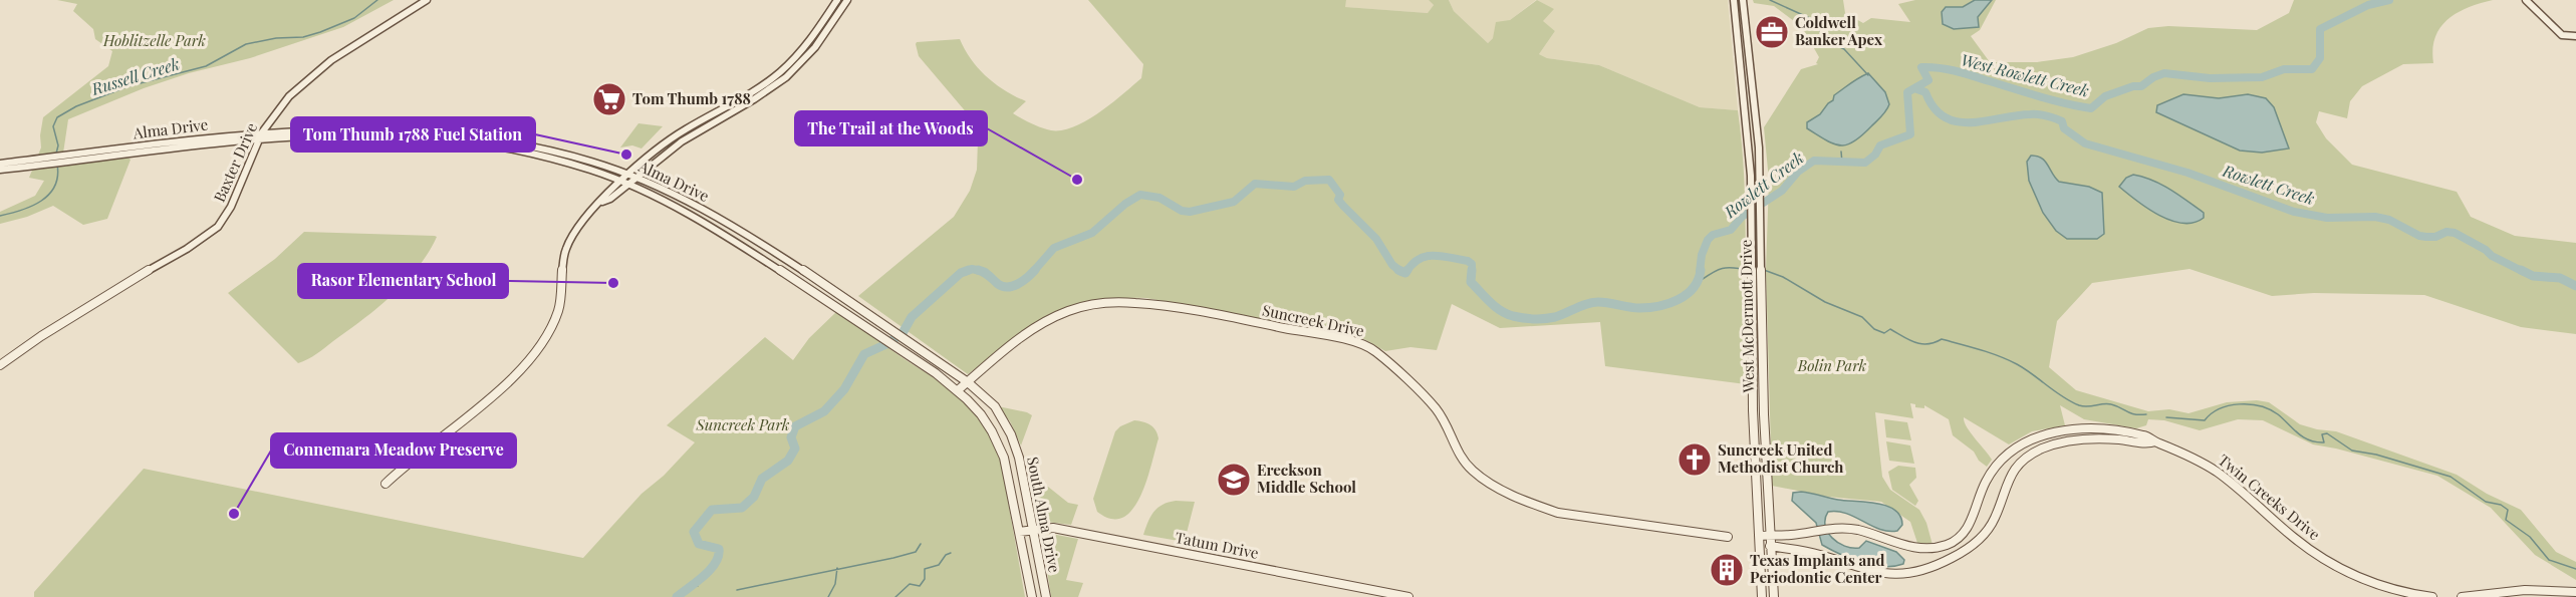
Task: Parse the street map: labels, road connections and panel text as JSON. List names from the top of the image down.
{
  "streets": {
    "main road": [
      "Alma Drive",
      "Baxter Drive",
      "West McDermott Drive",
      "Suncreek Drive",
      "Twin Creeks Drive",
      "South Alma Drive",
      "Tatum Drive"
    ]
  },
  "crossings": [
    ["Alma Drive", "Baxter Drive"],
    ["Alma Drive", "Suncreek Drive"],
    ["Alma Drive", "South Alma Drive"],
    ["West McDermott Drive", "Twin Creeks Drive"],
    ["Suncreek Drive", "South Alma Drive"],
    ["South Alma Drive", "Tatum Drive"]
  ],
  "water": ["West Rowlett Creek", "Russell Creek", "Rowlett Creek"],
  "parks": ["Hoblitzelle Park", "Bolin Park", "Suncreek Park"],
  "places": {
    "office": ["Coldwell Banker Apex"],
    "supermarket": ["Tom Thumb 1788"],
    "other": [
      "Tom Thumb 1788 Fuel Station",
      "The Trail at the Woods",
      "Rasor Elementary School",
      "Connemara Meadow Preserve"
    ],
    "church": ["Suncreek United Methodist Church"],
    "school or university": ["Ereckson Middle School"],
    "building": ["Texas Implants and Periodontic Center"]
  }
}
